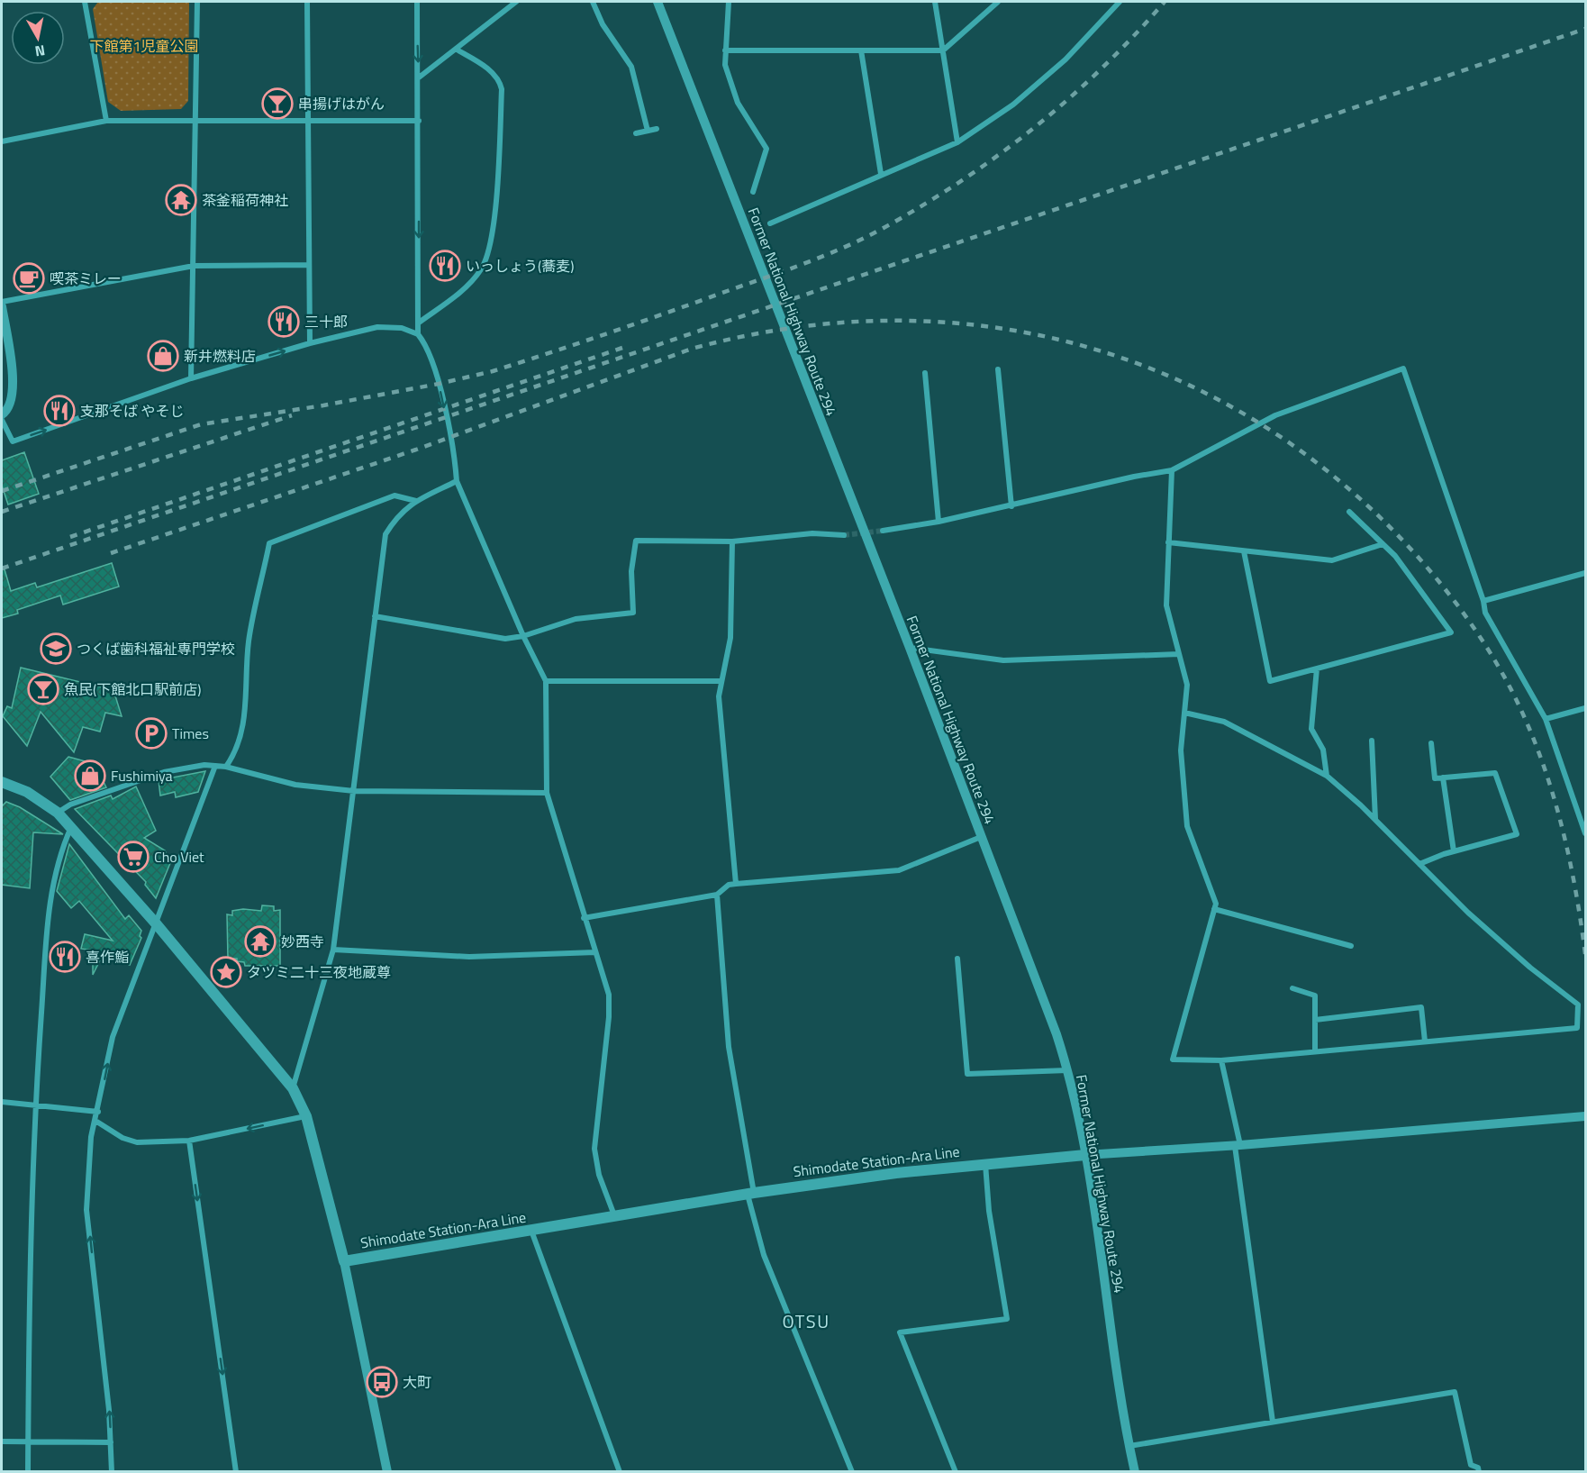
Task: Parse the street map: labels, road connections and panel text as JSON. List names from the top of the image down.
{
  "streets": {
    "main road": ["Shimodate Station-Ara Line"],
    "street": ["Former National Highway Route 294"]
  },
  "crossings": [
    ["Former National Highway Route 294", "Shimodate Station-Ara Line"]
  ],
  "districts": ["OTSU"],
  "parks": ["下館第1児童公園"],
  "places": {
    "bar": ["串揚げはがん", "魚民(下館北口駅前店)"],
    "temple": ["茶釜稲荷神社", "妙西寺"],
    "restaurant": [
      "いっしょう(蕎麦)",
      "三十郎",
      "支那そば やそじ",
      "喜作鮨"
    ],
    "cafe": ["喫茶ミレー"],
    "shop": ["新井燃料店", "Fushimiya"],
    "school or university": ["つくば歯科福祉専門学校"],
    "parking": ["Times"],
    "supermarket": ["Cho Viet"],
    "place": ["タツミ二十三夜地蔵尊"],
    "bus stop": ["大町"]
  },
  "north": "bottom"
}
